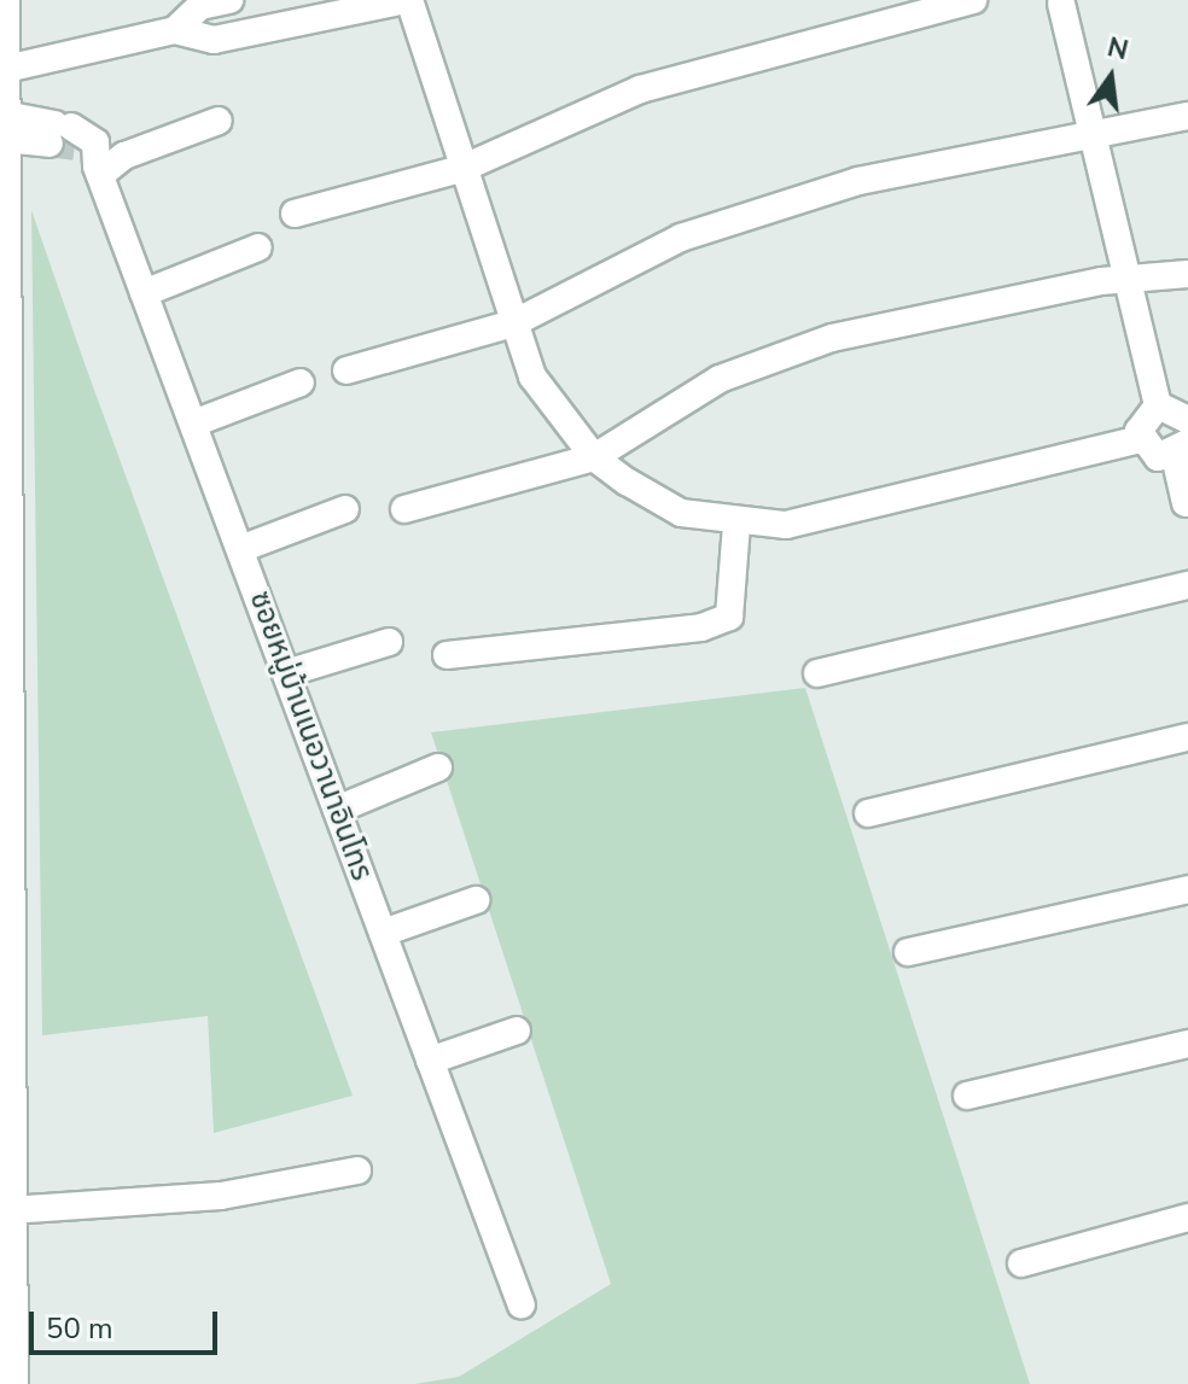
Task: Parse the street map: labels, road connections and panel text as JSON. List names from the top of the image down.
{
  "streets": {
    "street": ["ซอยหมู่บ้านเนอวานาอินโทร"]
  },
  "scale_bar": "50 m",
  "north": "top"
}
